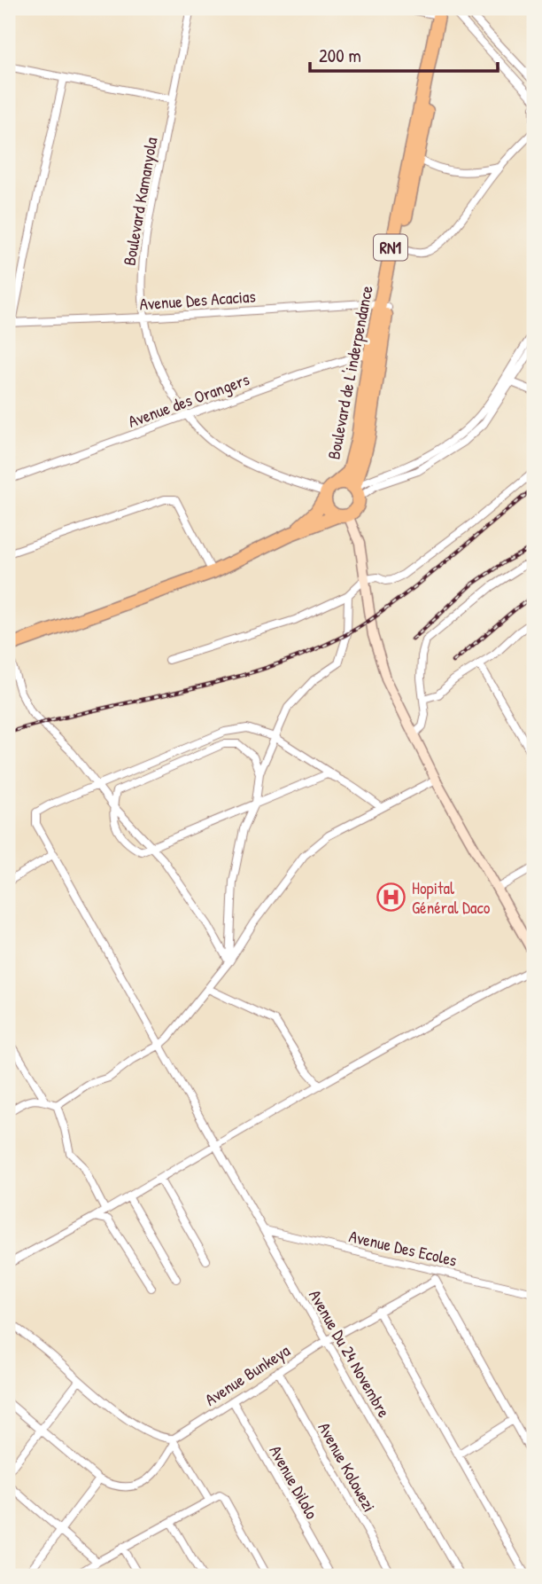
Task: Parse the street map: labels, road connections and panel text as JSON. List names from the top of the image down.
{
  "streets": {
    "highway": ["RN1", "Boulevard de L'inderpendance"],
    "street": [
      "Boulevard Kamanyola",
      "Avenue Des Acacias",
      "Avenue des Orangers",
      "Avenue Des Ecoles",
      "Avenue Du 24 Novembre",
      "Avenue Bunkeya",
      "Avenue Kolowezi",
      "Avenue Dilolo"
    ]
  },
  "crossings": [
    ["Boulevard Kamanyola", "RN1"],
    ["Boulevard Kamanyola", "Avenue Des Acacias"],
    ["Boulevard Kamanyola", "Boulevard de L'inderpendance"],
    ["Boulevard Kamanyola", "Avenue des Orangers"],
    ["RN1", "Boulevard de L'inderpendance"],
    ["Avenue Des Acacias", "Boulevard de L'inderpendance"],
    ["Boulevard de L'inderpendance", "Avenue des Orangers"],
    ["Avenue Des Ecoles", "Avenue Du 24 Novembre"],
    ["Avenue Du 24 Novembre", "Avenue Bunkeya"],
    ["Avenue Bunkeya", "Avenue Kolowezi"],
    ["Avenue Bunkeya", "Avenue Dilolo"]
  ],
  "places": {
    "hospital": ["Hopital Général Daco"]
  },
  "scale_bar": "200 m"
}
